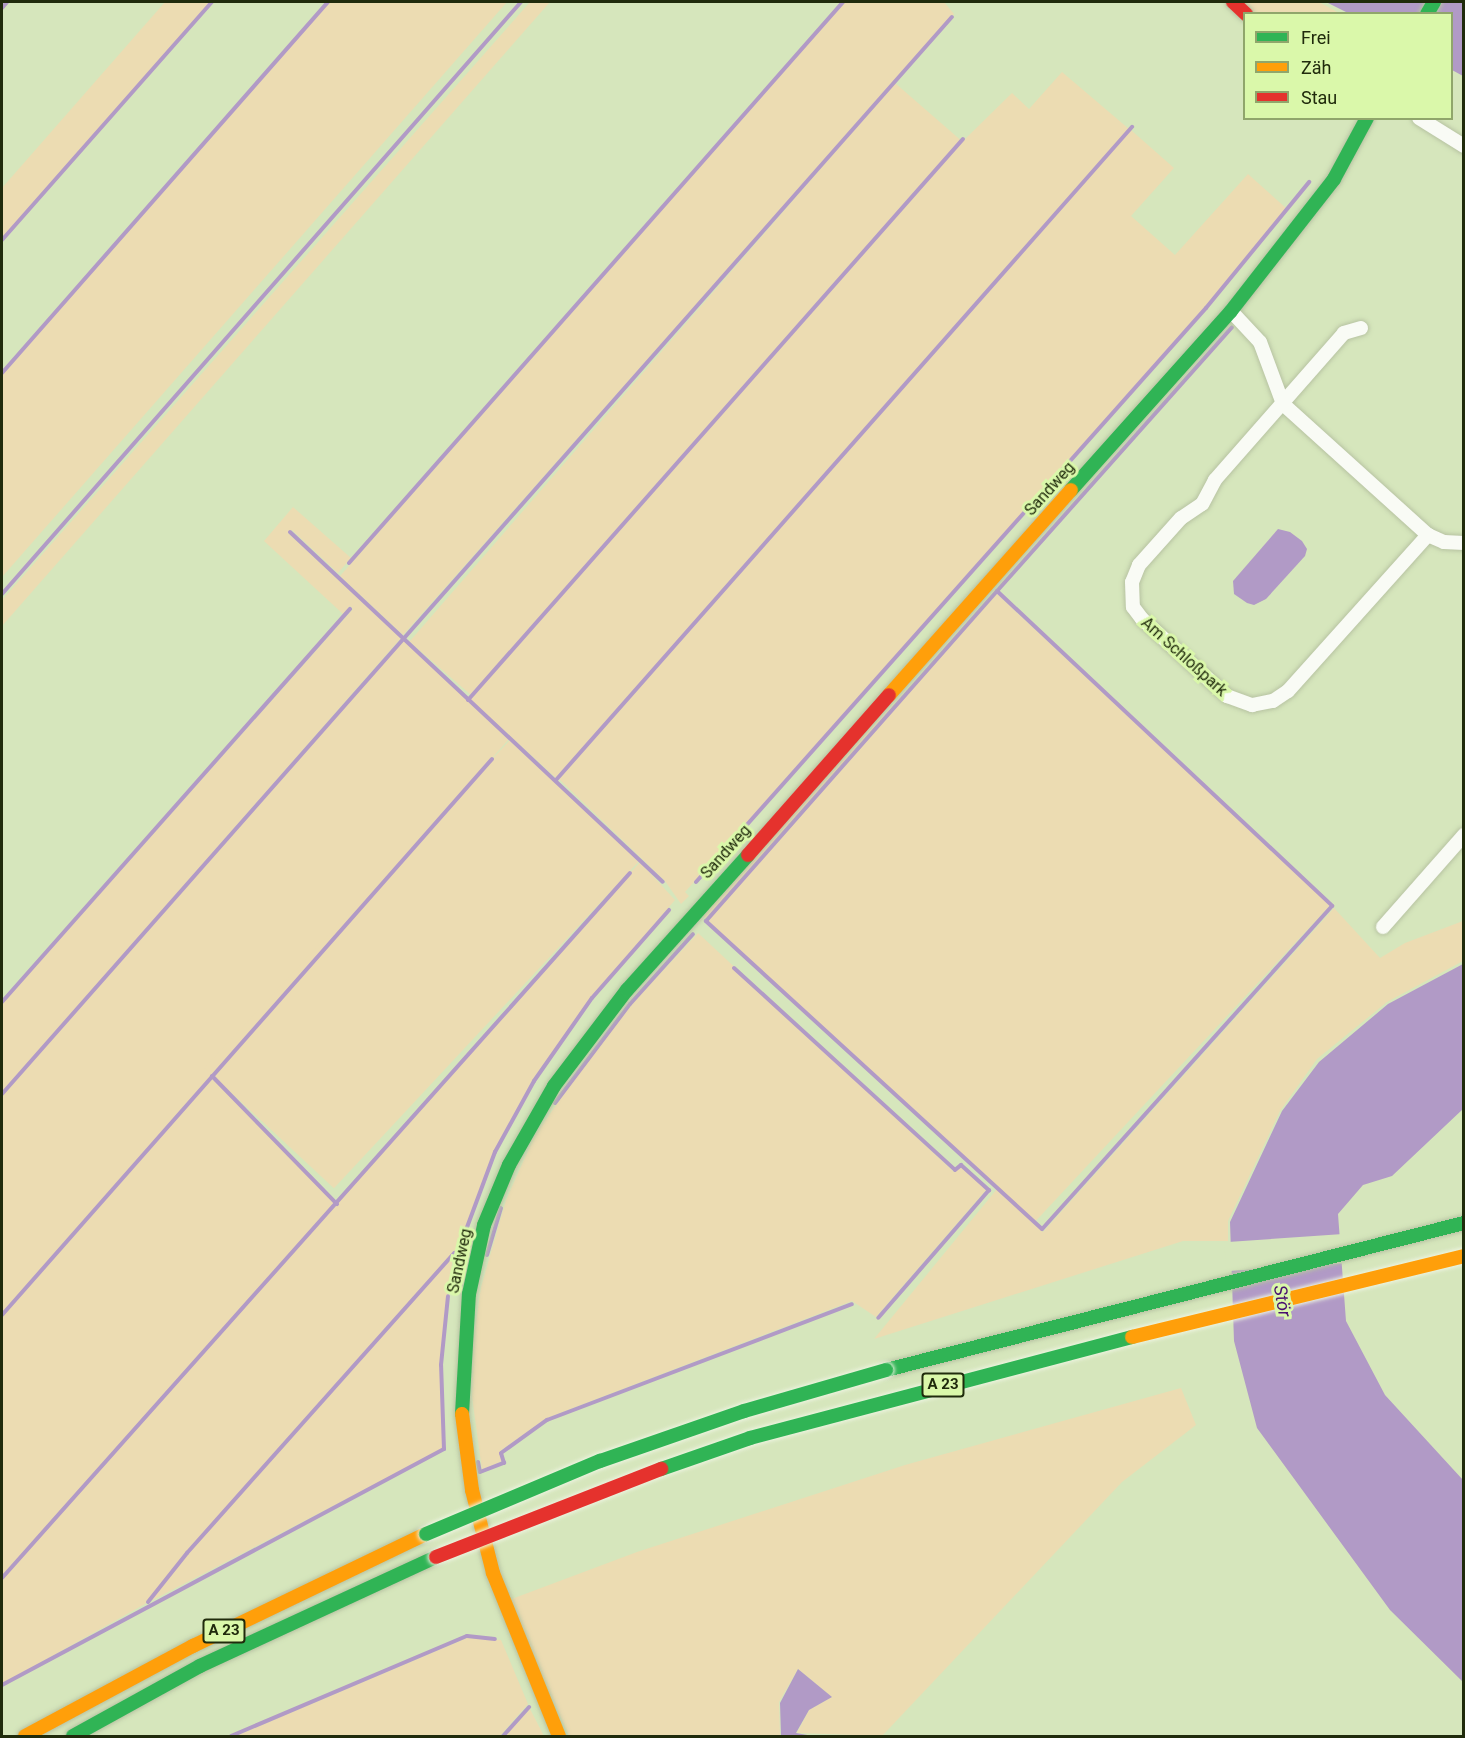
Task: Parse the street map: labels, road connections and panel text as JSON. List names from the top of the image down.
{
  "streets": {
    "main road": ["Sandweg", "A 23"],
    "street": ["Am Schloßpark"]
  },
  "water": ["Stör"],
  "legend": ["Frei", "Zäh", "Stau"]
}
